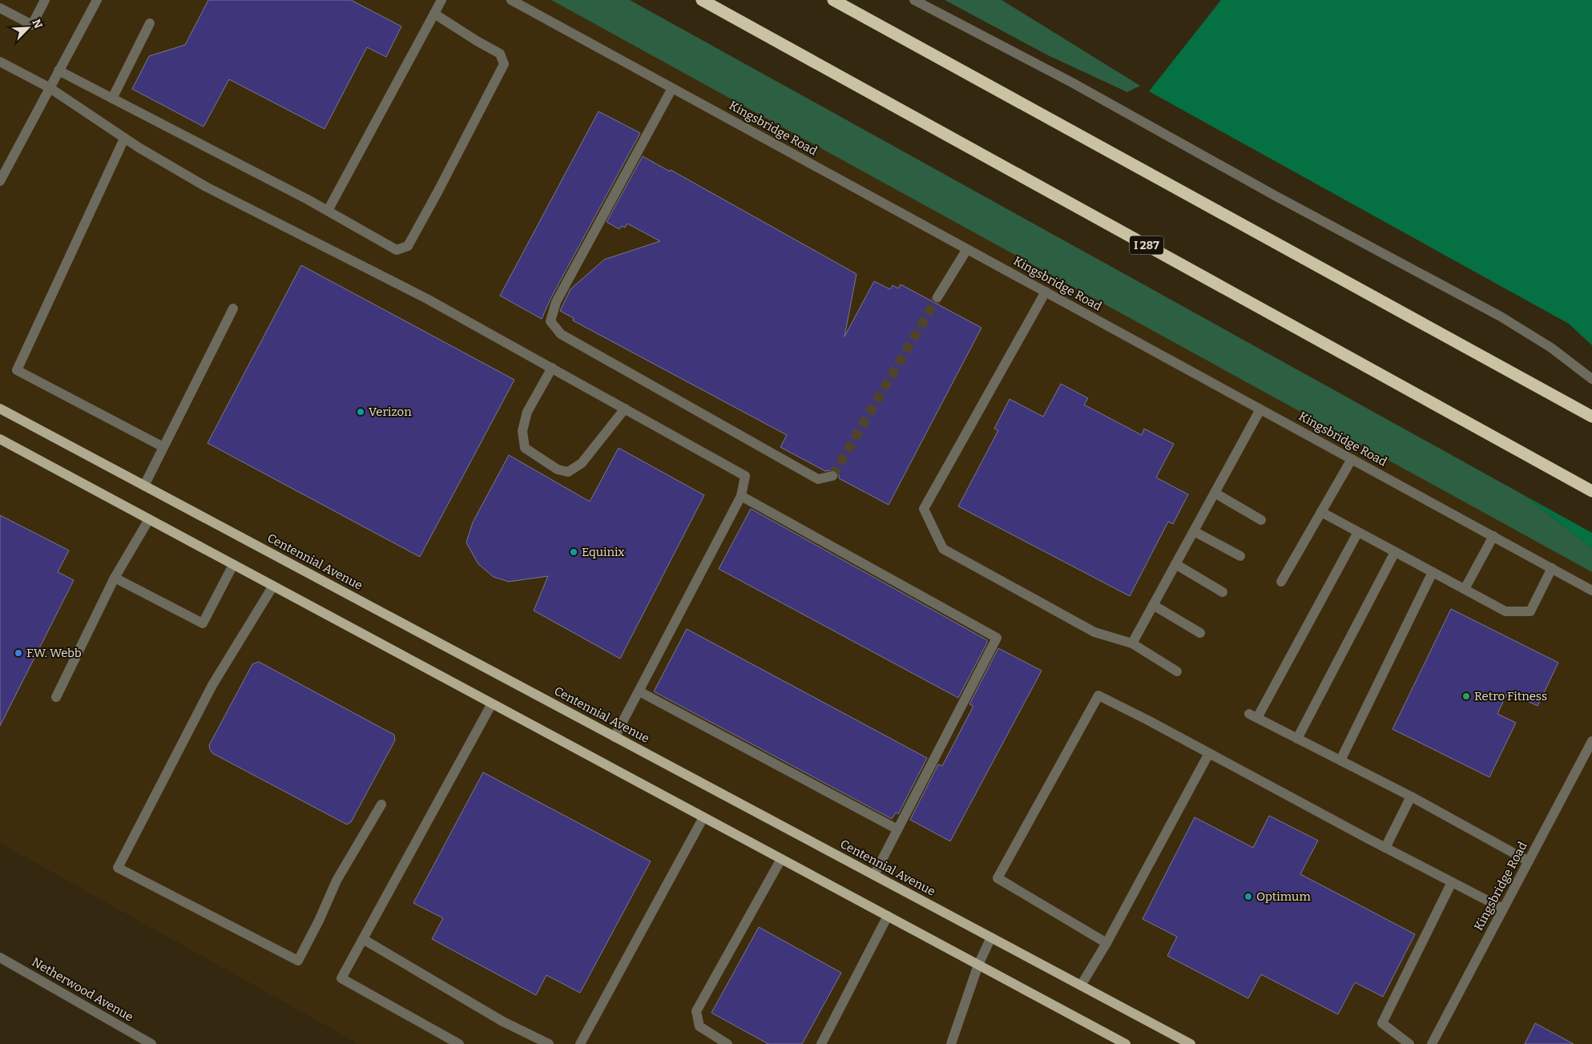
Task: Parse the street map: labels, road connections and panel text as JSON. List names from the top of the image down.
{
  "streets": {
    "highway": ["I 287"],
    "main road": ["Centennial Avenue"],
    "street": ["Kingsbridge Road", "Netherwood Avenue"]
  },
  "places": [
    "Verizon",
    "Equinix",
    "F.W. Webb",
    "Retro Fitness",
    "Optimum"
  ],
  "north": "top right"
}
